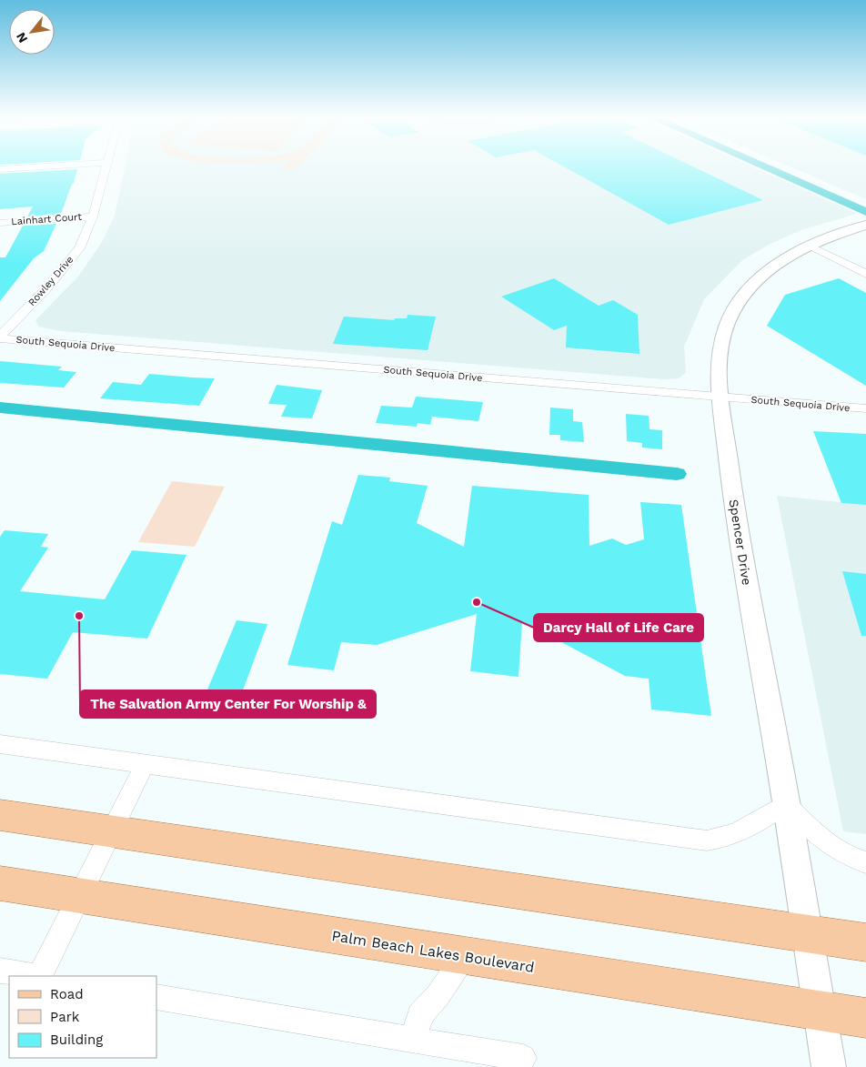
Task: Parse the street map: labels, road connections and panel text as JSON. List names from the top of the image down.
{
  "streets": {
    "main road": ["Palm Beach Lakes Boulevard"],
    "street": [
      "Lainhart Court",
      "Rowley Drive",
      "South Sequoia Drive",
      "Spencer Drive"
    ]
  },
  "crossings": [
    ["Lainhart Court", "Rowley Drive"],
    ["Rowley Drive", "South Sequoia Drive"],
    ["South Sequoia Drive", "Spencer Drive"],
    ["Spencer Drive", "Palm Beach Lakes Boulevard"]
  ],
  "places": ["Darcy Hall of Life Care", "The Salvation Army Center For Worship &"],
  "legend": ["Road", "Park", "Building"],
  "north": "bottom left"
}
